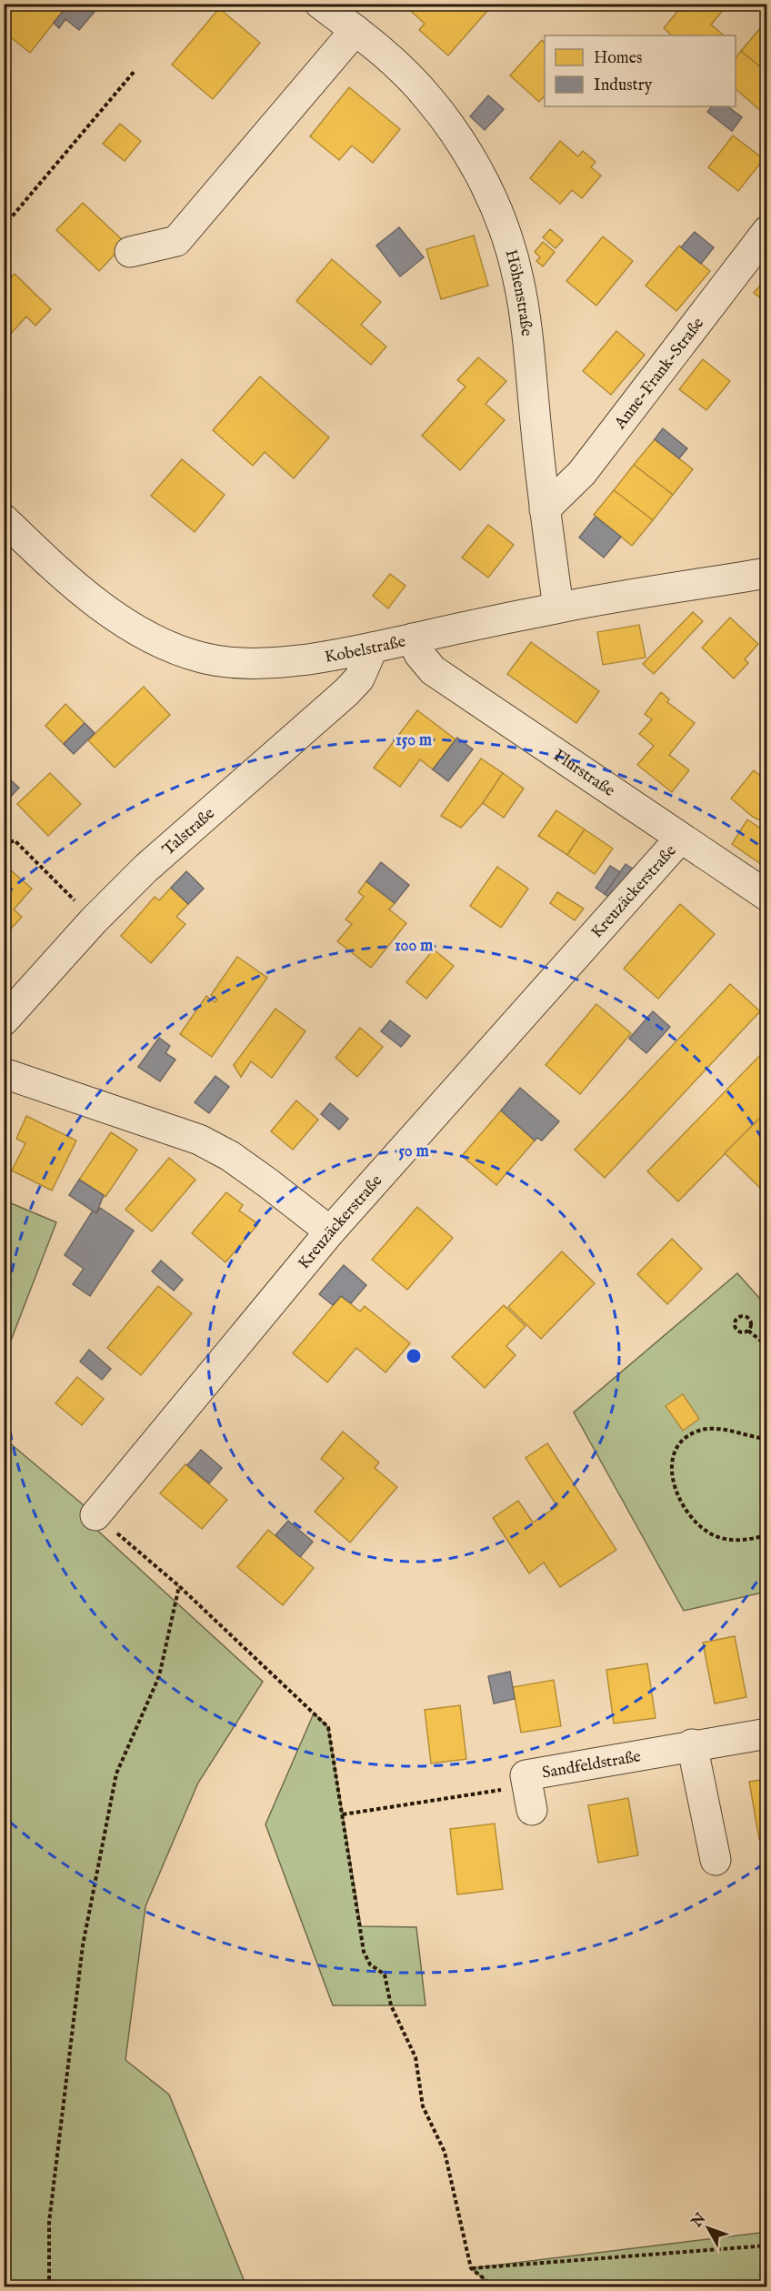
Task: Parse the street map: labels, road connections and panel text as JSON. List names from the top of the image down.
{
  "streets": {
    "street": [
      "Höhenstraße",
      "Anne-Frank-Straße",
      "Kobelstraße",
      "Flurstraße",
      "Talstraße",
      "Kreuzäckerstraße",
      "Sandfeldstraße"
    ]
  },
  "crossings": [
    ["Höhenstraße", "Anne-Frank-Straße"],
    ["Höhenstraße", "Kobelstraße"],
    ["Kobelstraße", "Flurstraße"],
    ["Kobelstraße", "Talstraße"],
    ["Flurstraße", "Kreuzäckerstraße"]
  ],
  "legend": ["Homes", "Industry"],
  "north": "top left",
  "rings": ["150 m", "100 m", "50 m"]
}
